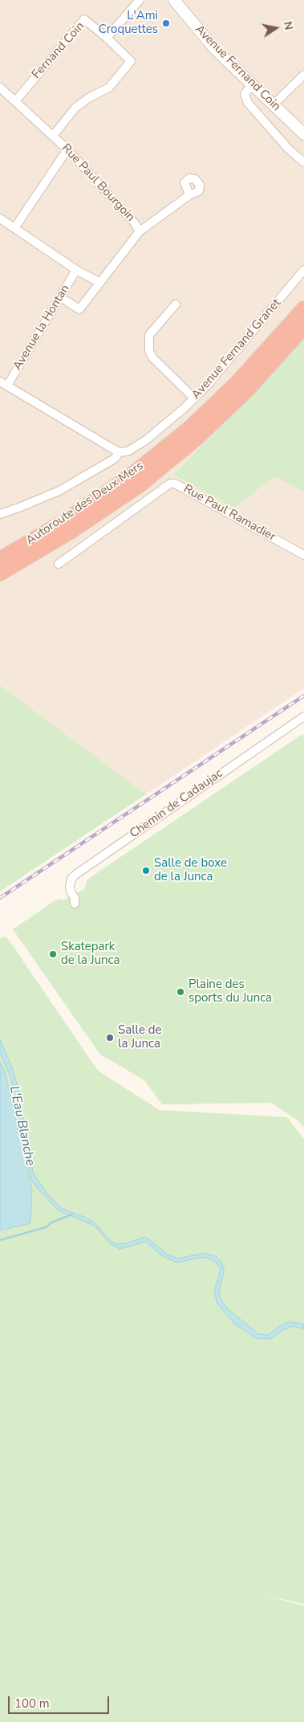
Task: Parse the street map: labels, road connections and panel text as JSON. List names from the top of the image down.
{
  "streets": {
    "highway": ["Autoroute des Deux Mers"],
    "main road": ["Avenue Fernand Coin"],
    "street": [
      "Fernand Coin",
      "Rue Paul Bourgoin",
      "Avenue la Hontan",
      "Avenue Fernand Granet",
      "Rue Paul Ramadier",
      "Chemin de Cadaujac"
    ]
  },
  "crossings": [
    ["Fernand Coin", "Rue Paul Bourgoin"],
    ["Rue Paul Bourgoin", "Avenue la Hontan"]
  ],
  "water": ["L'Eau Blanche"],
  "places": [
    "L'Ami Croquettes",
    "Salle de boxe de la Junca",
    "Skatepark de la Junca",
    "Plaine des sports du Junca",
    "Salle de la Junca"
  ],
  "scale_bar": "100 m",
  "north": "right"
}
